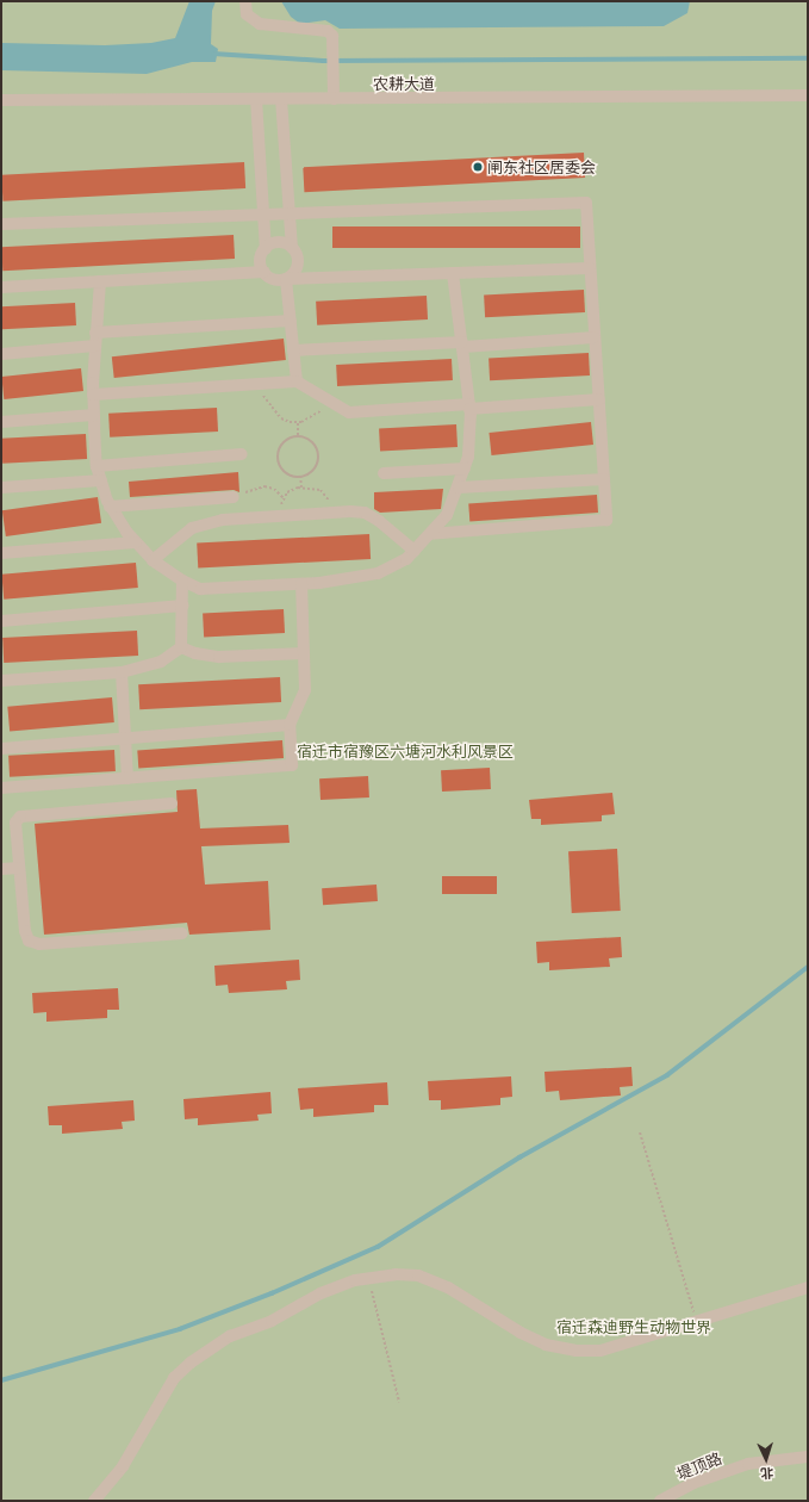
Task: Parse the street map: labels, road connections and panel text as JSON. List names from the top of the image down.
{
  "streets": {
    "street": ["农耕大道", "堤顶路"]
  },
  "parks": ["宿迁市宿豫区六塘河水利风景区", "宿迁森迪野生动物世界"],
  "places": ["闸东社区居委会"],
  "north": "bottom"
}
